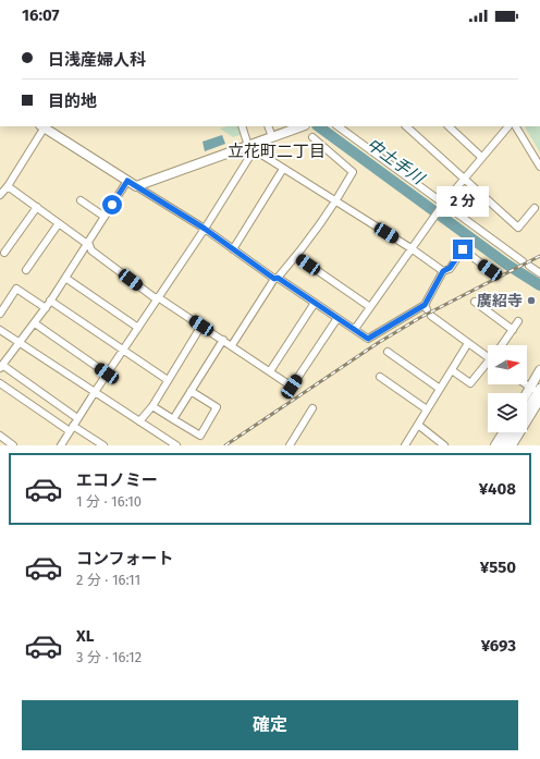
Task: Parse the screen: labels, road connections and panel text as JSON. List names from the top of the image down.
{
  "districts": ["立花町二丁目"],
  "water": ["中土手川"],
  "places": ["廣紹寺"],
  "north": "right",
  "page": {
    "status": "16:07",
    "banner": ["日浅産婦人科", "目的地"],
    "bubble": "2 分",
    "list": [
      {
        "name": "エコノミー",
        "note": "1 分 · 16:10",
        "value": "¥408"
      },
      {
        "name": "コンフォート",
        "note": "2 分 · 16:11",
        "value": "¥550"
      },
      {
        "name": "XL",
        "note": "3 分 · 16:12",
        "value": "¥693"
      }
    ],
    "buttons": "確定"
  }
}
